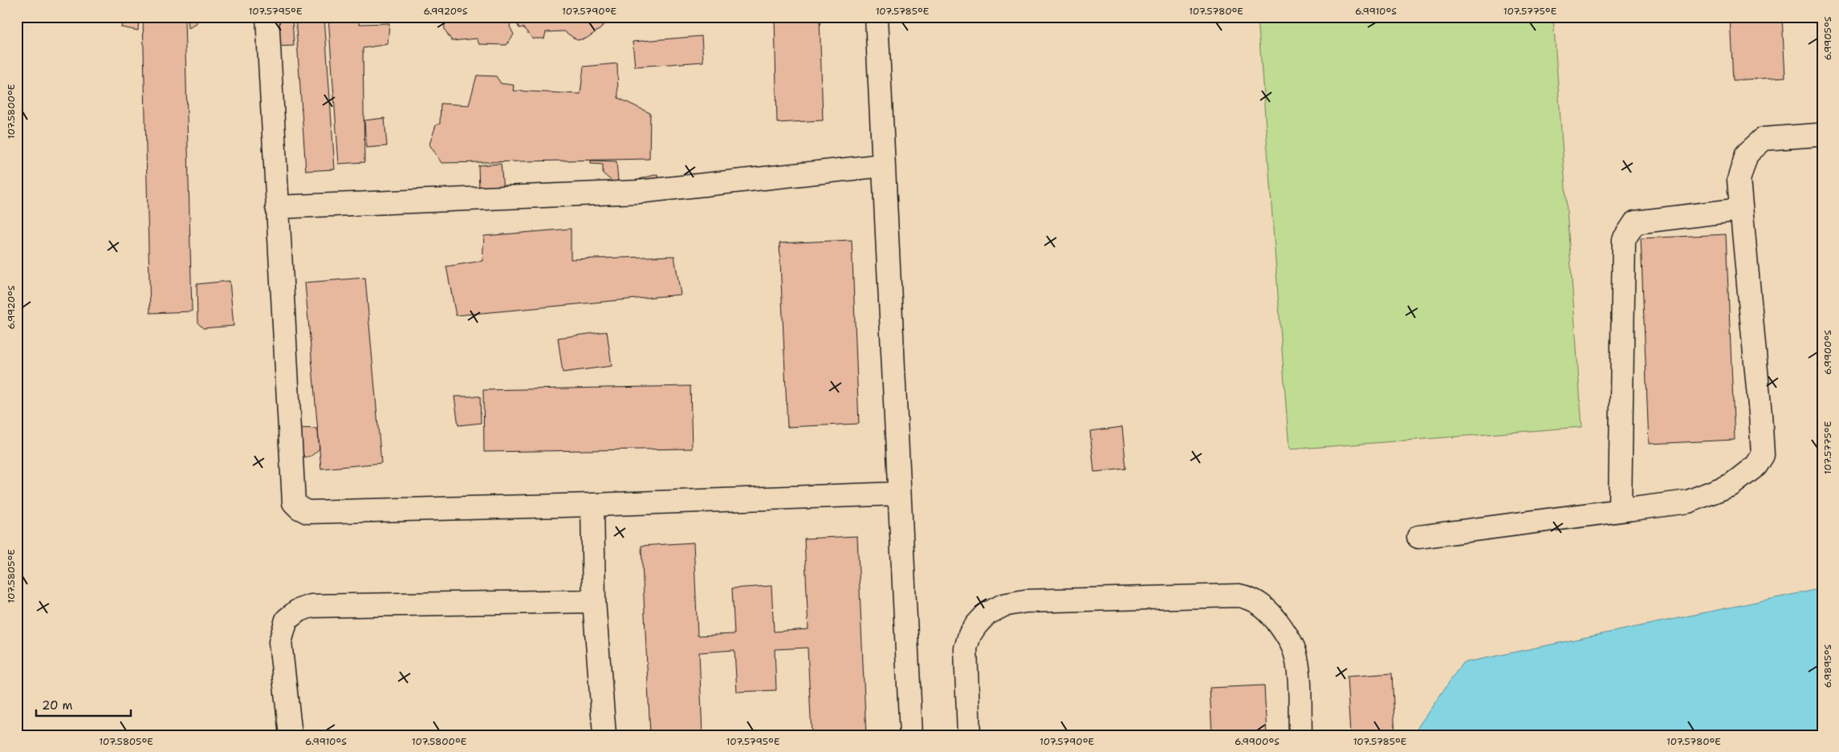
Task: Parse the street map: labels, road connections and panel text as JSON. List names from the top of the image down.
{
  "scale_bar": "20 m",
  "coordinates": [
    "107.5795°E",
    "6.9920°S",
    "107.5790°E",
    "107.5785°E",
    "107.5780°E",
    "6.9910°S",
    "107.5775°E",
    "6.9905°S",
    "107.5800°E",
    "6.9900°S",
    "107.5805°E",
    "6.9895°S"
  ]
}
